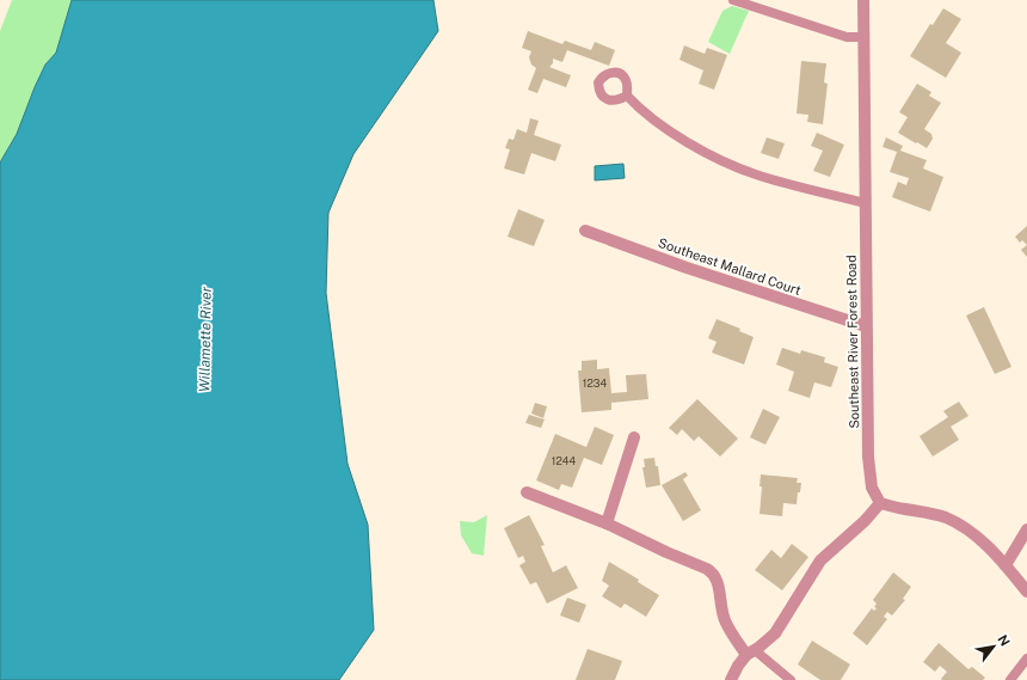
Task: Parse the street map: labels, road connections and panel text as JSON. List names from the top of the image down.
{
  "streets": {
    "street": ["Southeast Mallard Court", "Southeast River Forest Road"]
  },
  "crossings": [
    ["Southeast Mallard Court", "Southeast River Forest Road"]
  ],
  "water": ["Willamette River"],
  "house_numbers": ["1234", "1244"],
  "north": "top right"
}
